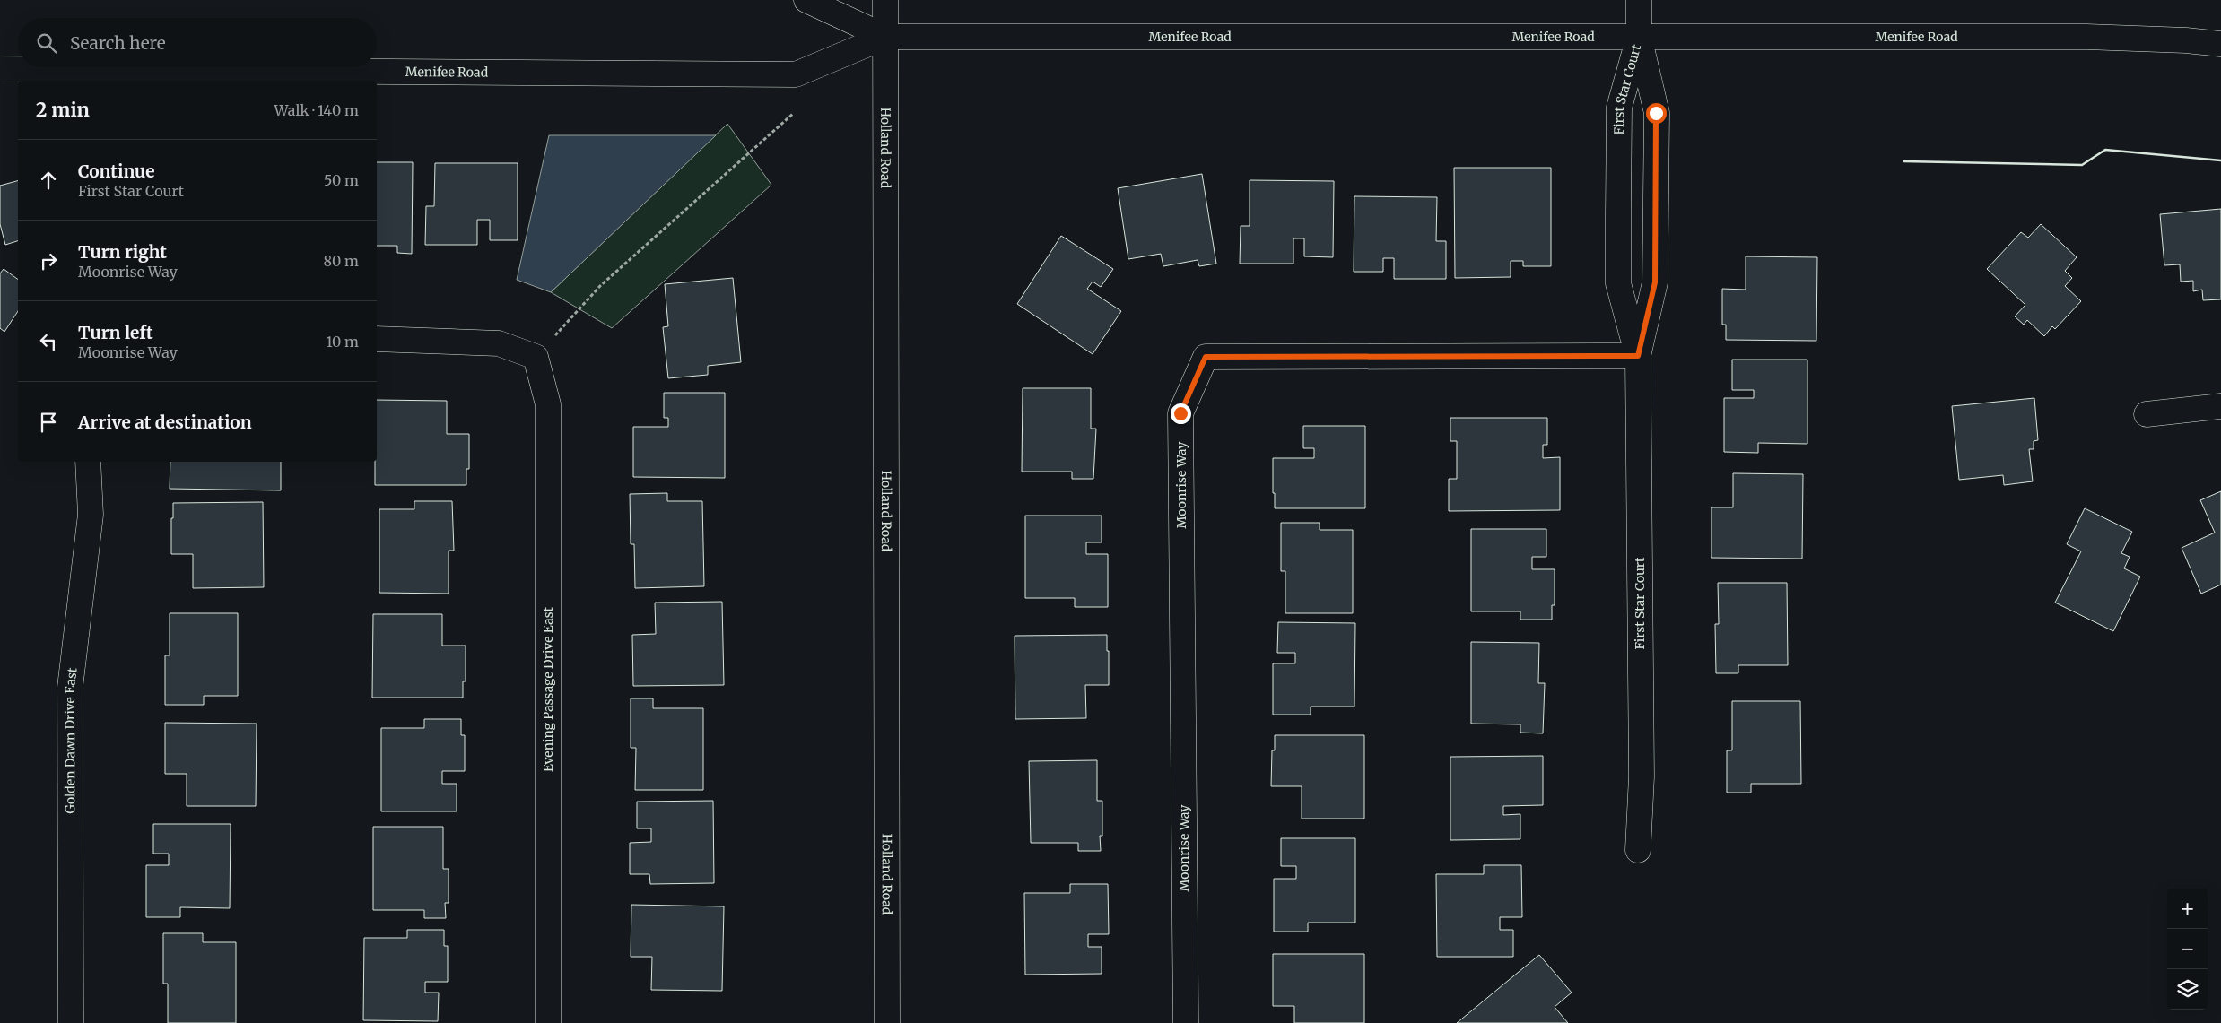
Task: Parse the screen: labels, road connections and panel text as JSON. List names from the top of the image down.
{
  "streets": {
    "street": [
      "Menifee Road",
      "First Star Court",
      "Holland Road",
      "Moonrise Way",
      "Evening Passage Drive East",
      "Golden Dawn Drive East"
    ]
  },
  "crossings": [
    ["Menifee Road", "First Star Court"],
    ["Menifee Road", "Holland Road"],
    ["First Star Court", "Moonrise Way"]
  ],
  "page": {
    "search": "Search here",
    "heading": ["2 min", "Walk · 140 m"],
    "list": [
      ["Continue", "First Star Court", "50 m"],
      ["Turn right", "Moonrise Way", "80 m"],
      ["Turn left", "Moonrise Way", "10 m"],
      "Arrive at destination"
    ],
    "map_buttons": ["+", "−"]
  }
}
